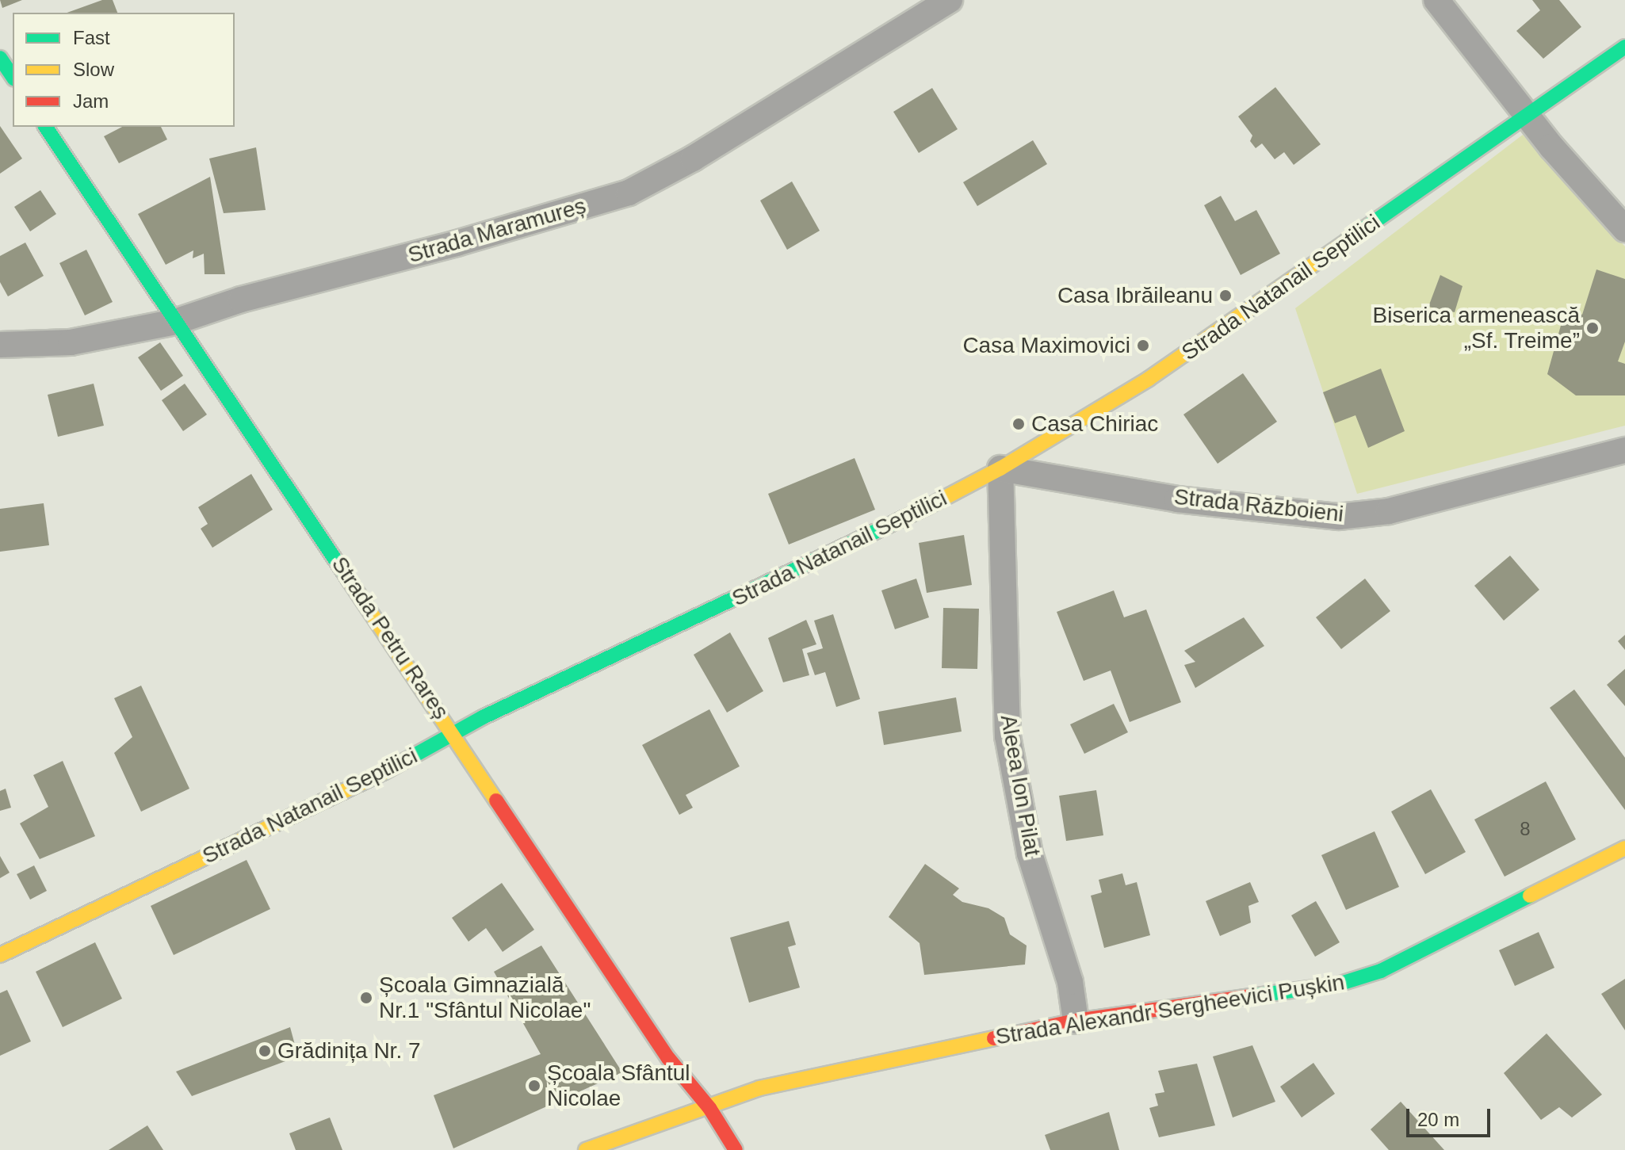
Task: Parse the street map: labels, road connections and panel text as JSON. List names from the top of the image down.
{
  "streets": {
    "street": [
      "Strada Maramureș",
      "Strada Natanail Septilici",
      "Strada Războieni",
      "Strada Petru Rareș",
      "Aleea Ion Pilat",
      "Strada Alexandr Sergheevici Pușkin"
    ]
  },
  "crossings": [
    ["Strada Maramureș", "Strada Petru Rareș"],
    ["Strada Natanail Septilici", "Strada Războieni"],
    ["Strada Natanail Septilici", "Strada Petru Rareș"],
    ["Strada Natanail Septilici", "Aleea Ion Pilat"],
    ["Strada Războieni", "Aleea Ion Pilat"],
    ["Strada Petru Rareș", "Strada Alexandr Sergheevici Pușkin"],
    ["Aleea Ion Pilat", "Strada Alexandr Sergheevici Pușkin"]
  ],
  "places": [
    "Casa Ibrăileanu",
    "Biserica armenească „Sf. Treime”",
    "Casa Maximovici",
    "Casa Chiriac",
    "Școala Gimnazială Nr.1 \"Sfântul Nicolae\"",
    "Grădinița Nr. 7",
    "Școala Sfântul Nicolae"
  ],
  "house_numbers": ["8"],
  "legend": ["Fast", "Slow", "Jam"],
  "scale_bar": "20 m"
}
